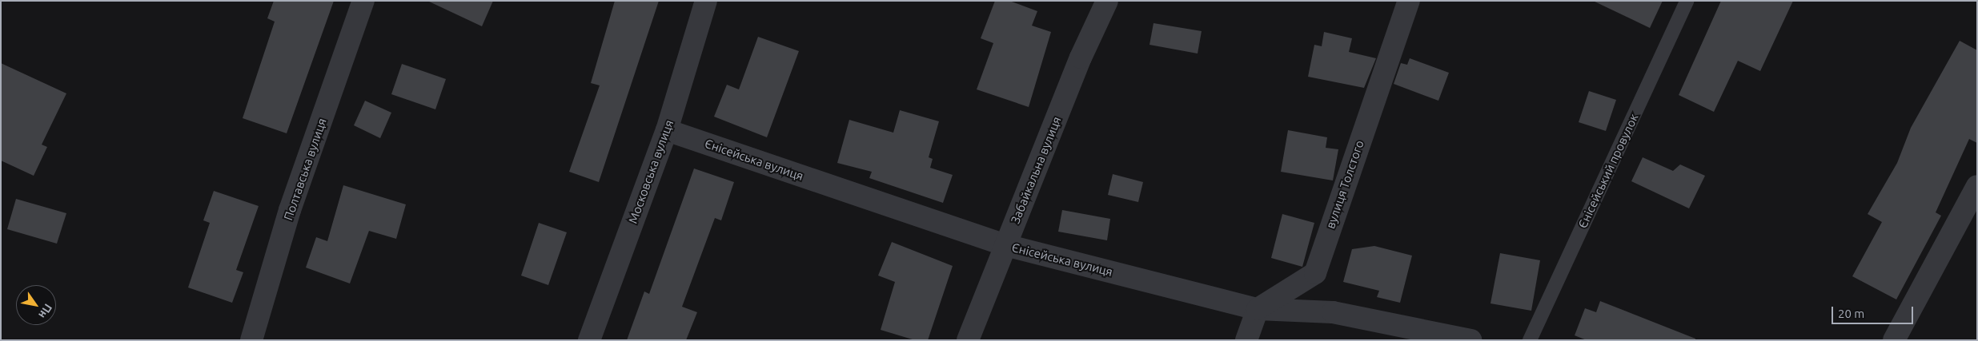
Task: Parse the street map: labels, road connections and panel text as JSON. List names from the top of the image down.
{
  "streets": {
    "street": [
      "Єнісейська вулиця",
      "Полтавська вулиця",
      "Забайкальна вулиця",
      "Московська вулиця",
      "вулиця Толстого"
    ],
    "lane": ["Єнісейський провулок"]
  },
  "crossings": [
    ["Єнісейська вулиця", "Забайкальна вулиця"],
    ["Єнісейська вулиця", "Московська вулиця"],
    ["Єнісейська вулиця", "вулиця Толстого"]
  ],
  "scale_bar": "20 m",
  "north": "bottom right"
}
